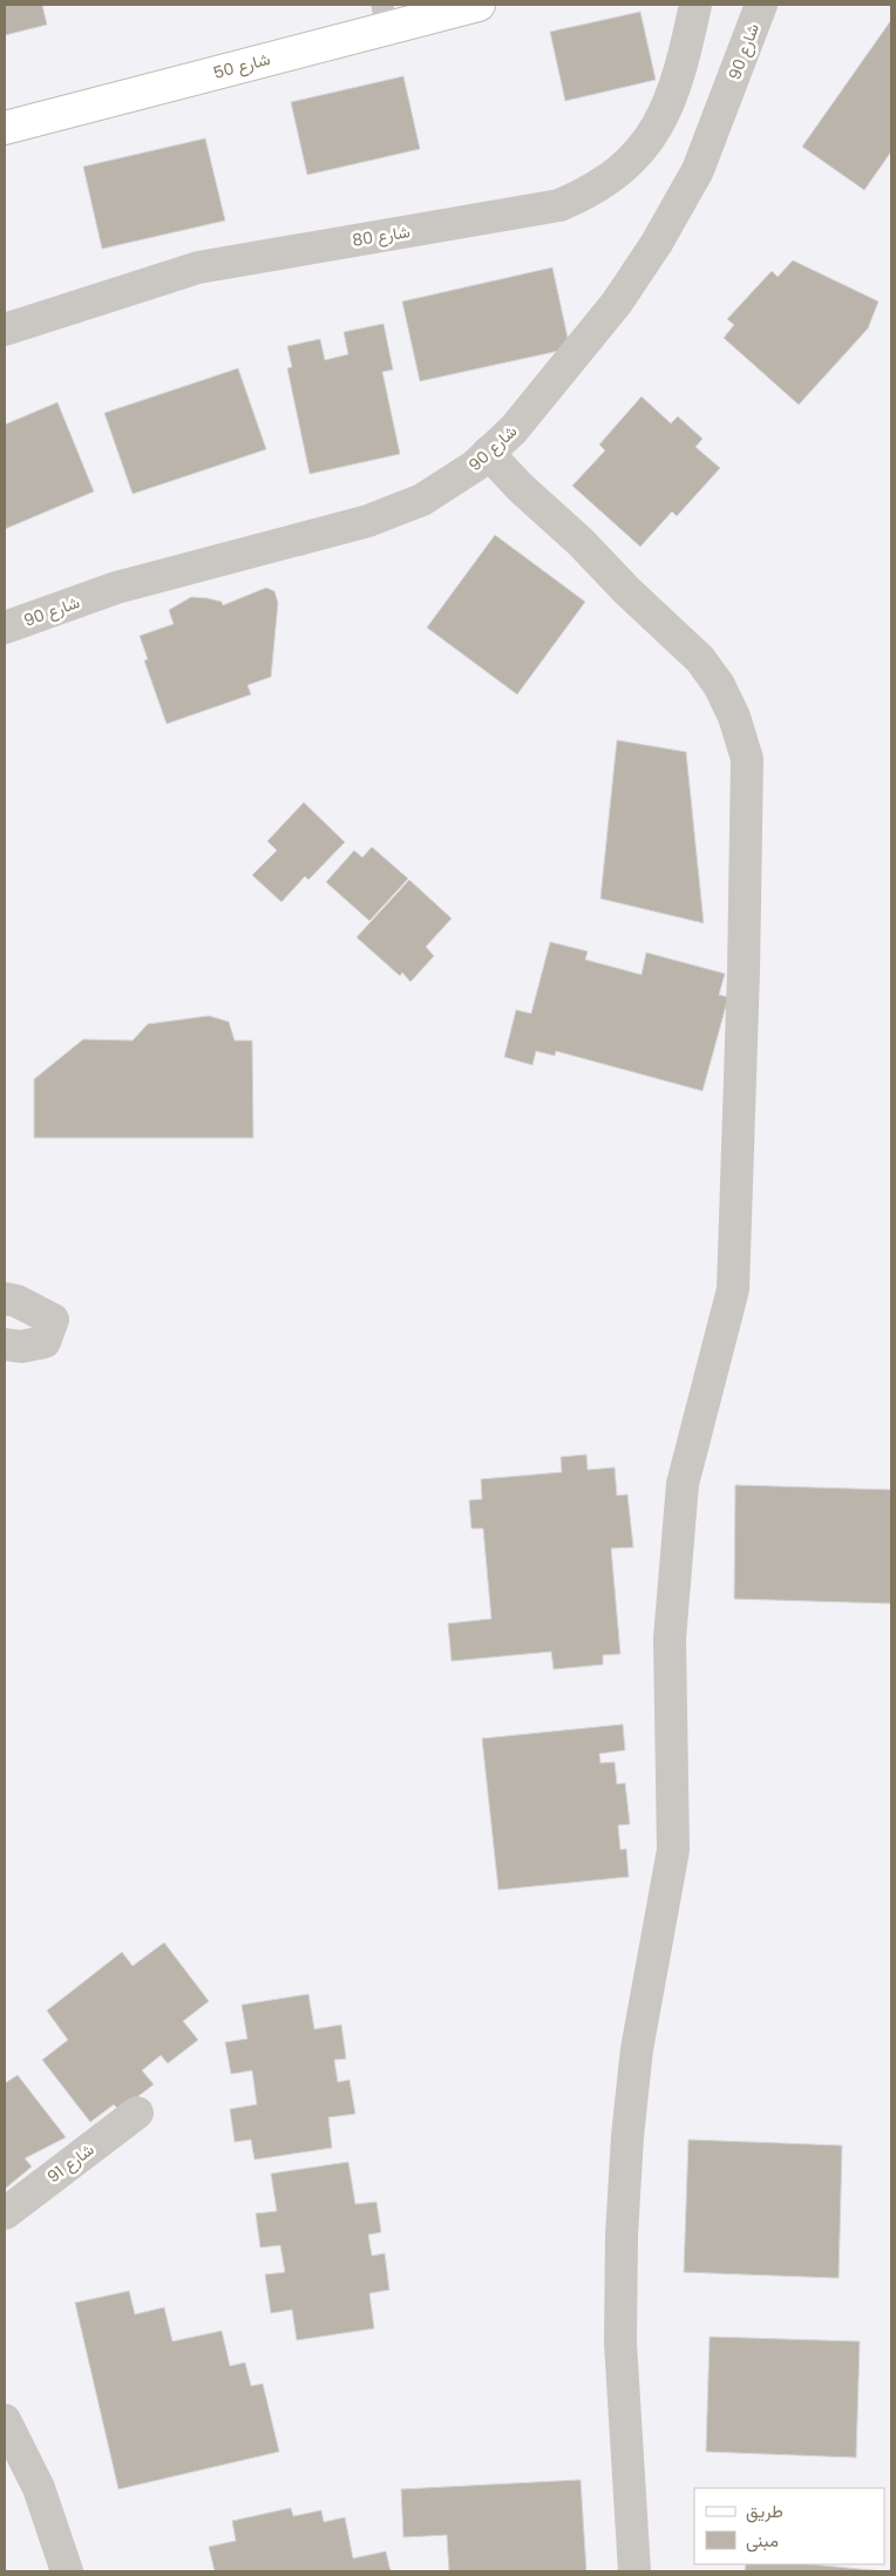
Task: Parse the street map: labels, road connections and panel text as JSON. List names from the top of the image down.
{
  "streets": {
    "street": [
      "شارع 90",
      "شارع 50",
      "شارع 80",
      "شارع 91"
    ]
  },
  "legend": ["طريق", "مبنى"]
}
